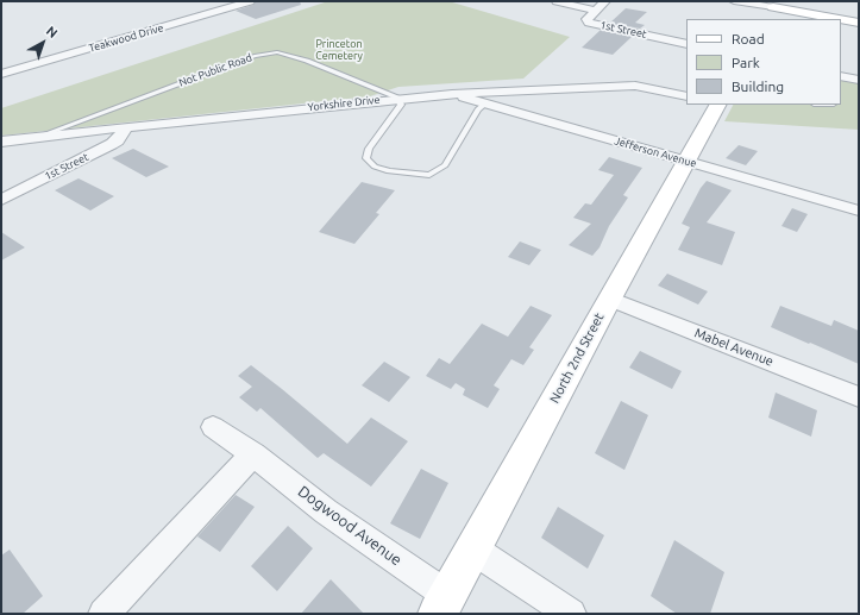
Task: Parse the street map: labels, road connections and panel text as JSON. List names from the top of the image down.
{
  "streets": {
    "street": [
      "1st Street",
      "Teakwood Drive",
      "Yorkshire Drive",
      "Jefferson Avenue",
      "Mabel Avenue",
      "North 2nd Street",
      "Dogwood Avenue"
    ],
    "lane": ["Not Public Road"]
  },
  "crossings": [
    ["1st Street", "Yorkshire Drive"],
    ["Not Public Road", "Yorkshire Drive"],
    ["Yorkshire Drive", "Jefferson Avenue"],
    ["Jefferson Avenue", "North 2nd Street"],
    ["Mabel Avenue", "North 2nd Street"],
    ["North 2nd Street", "Dogwood Avenue"]
  ],
  "parks": ["Princeton Cemetery"],
  "legend": ["Road", "Park", "Building"],
  "north": "top right"
}
